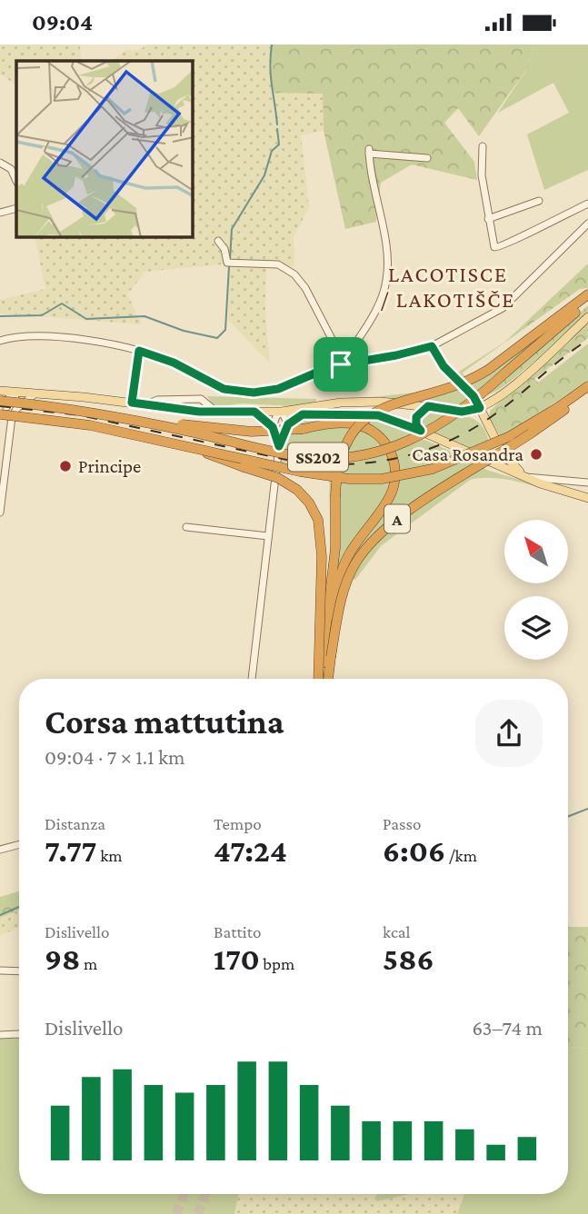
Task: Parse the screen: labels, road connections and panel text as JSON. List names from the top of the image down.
{
  "streets": {
    "highway": ["SS202", "A"]
  },
  "crossings": [
    ["SS202", "A"]
  ],
  "districts": ["LACOTISCE / LAKOTIŠČE"],
  "places": ["Casa Rosandra", "Principe"],
  "north": "top left",
  "page": {
    "status": "09:04",
    "heading": ["Corsa mattutina", "09:04 · 7 × 1.1 km"],
    "stats": [
      ["Distanza", "7.77 km"],
      ["Tempo", "47:24"],
      ["Passo", "6:06 /km"],
      ["Dislivello", "98 m"],
      ["Battito", "170 bpm"],
      ["kcal", "586"]
    ],
    "chart": ["Dislivello", "63–74 m"]
  }
}
